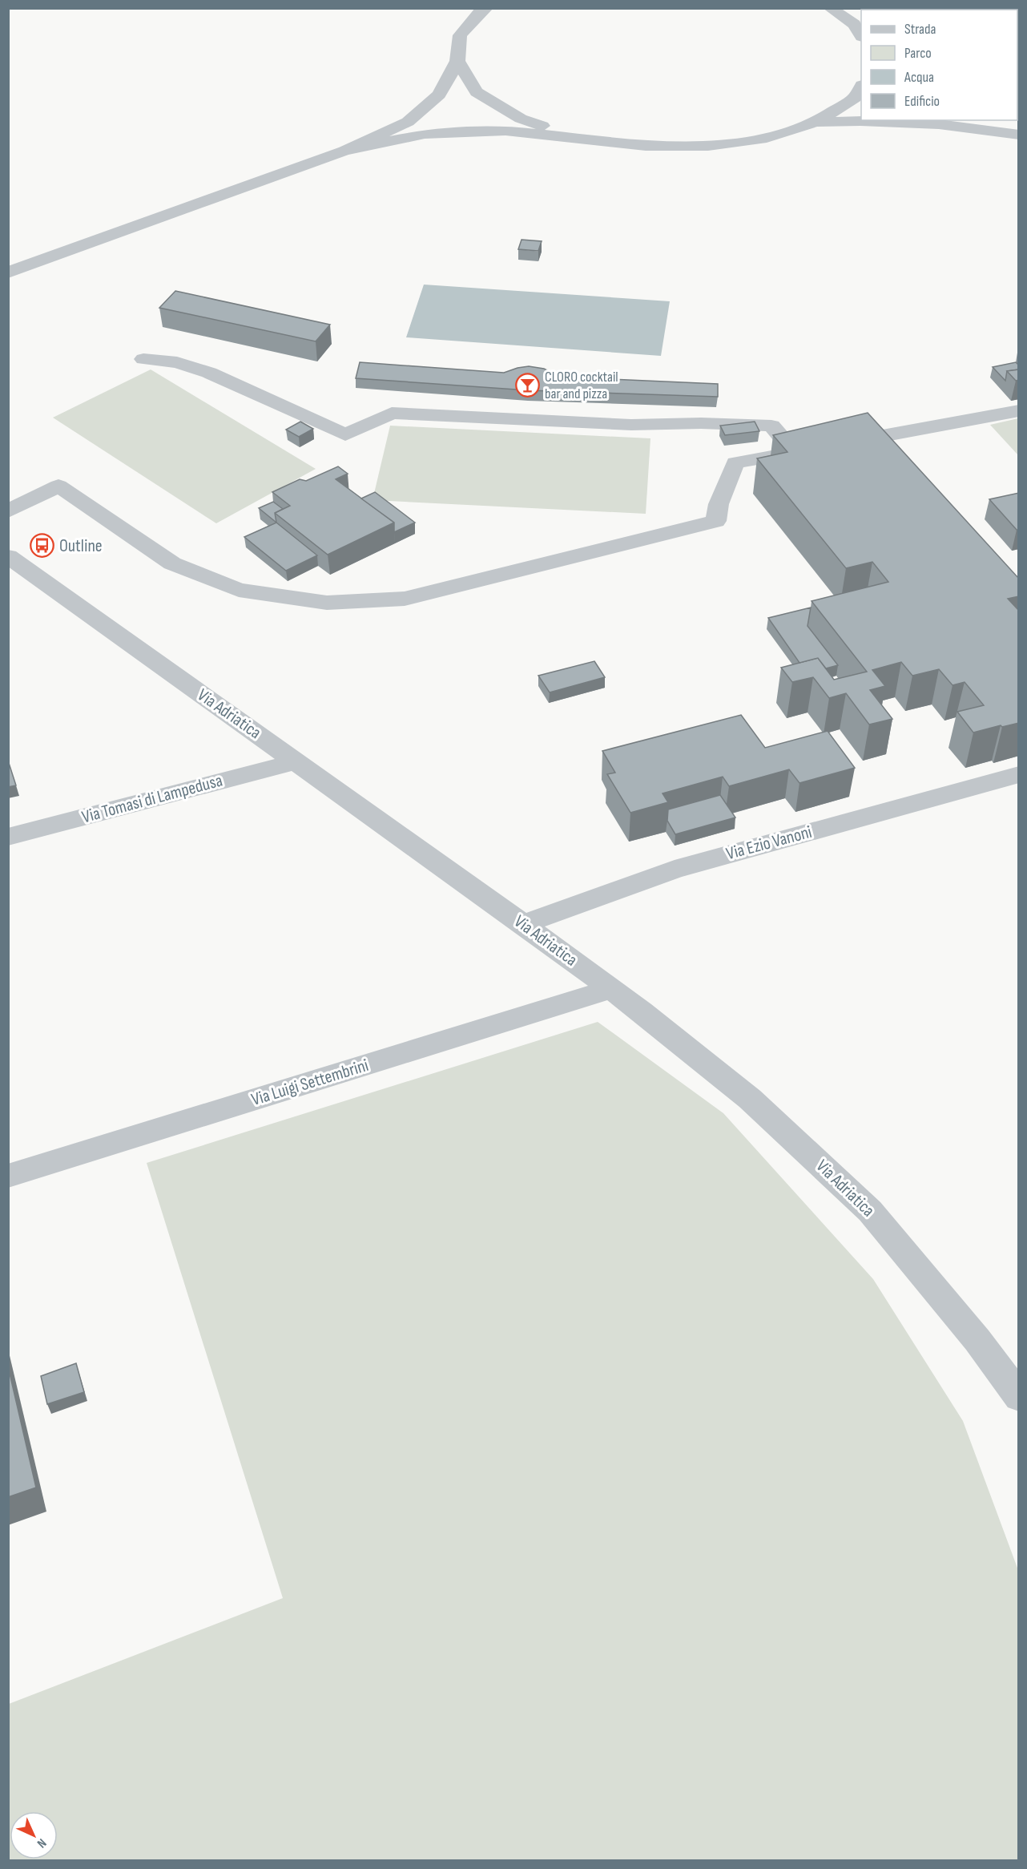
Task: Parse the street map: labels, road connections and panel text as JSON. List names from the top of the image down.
{
  "streets": {
    "street": [
      "Via Adriatica",
      "Via Tomasi di Lampedusa",
      "Via Ezio Vanoni",
      "Via Luigi Settembrini"
    ]
  },
  "crossings": [
    ["Via Adriatica", "Via Tomasi di Lampedusa"],
    ["Via Adriatica", "Via Ezio Vanoni"],
    ["Via Adriatica", "Via Luigi Settembrini"]
  ],
  "places": {
    "bar": ["CLORO cocktail bar and pizza"],
    "bus stop": ["Outline"]
  },
  "legend": [
    "Strada",
    "Parco",
    "Acqua",
    "Edificio"
  ],
  "north": "bottom right"
}
